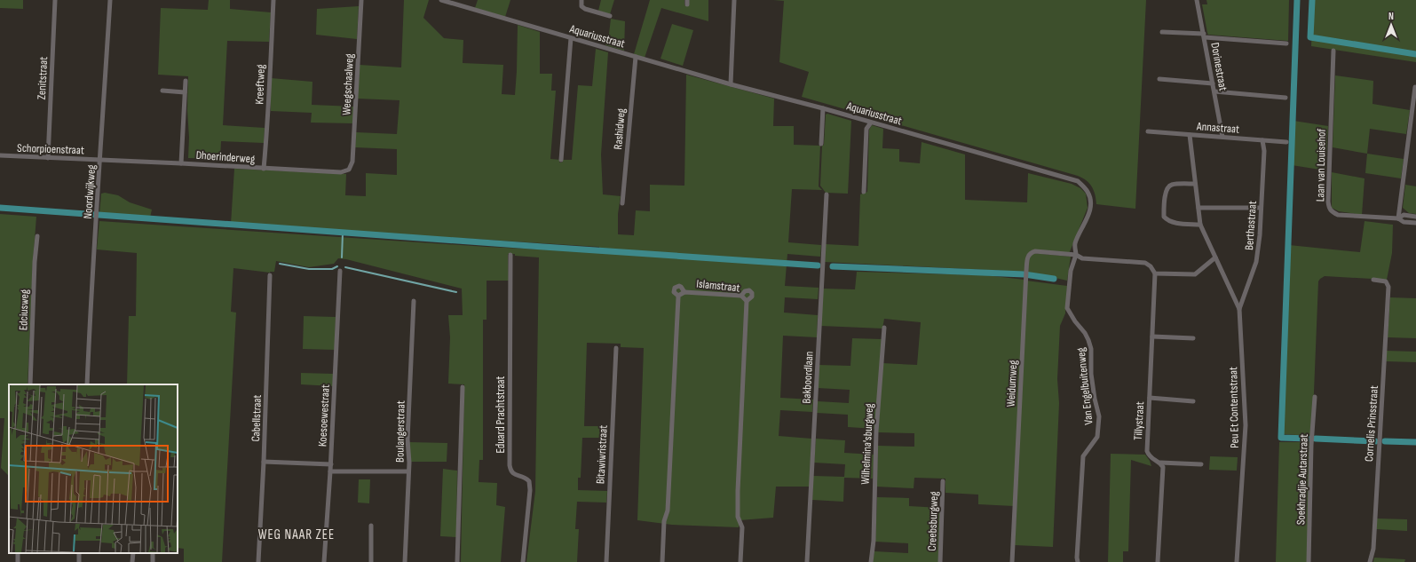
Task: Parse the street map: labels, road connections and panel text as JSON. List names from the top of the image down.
{
  "streets": {
    "street": [
      "Aquariusstraat",
      "Dorinestraat",
      "Zenitstraat",
      "Kreeftweg",
      "Weegschaalweg",
      "Annastraat",
      "Rashidweg",
      "Schorpioenstraat",
      "Dhoerinderweg",
      "Laan van Louisehof",
      "Noordwijkweg",
      "Berthastraat",
      "Islamstraat",
      "Edciusweg",
      "Bakboordlaan",
      "Weidumweg",
      "Van Engelbuitenweg",
      "Peu Et Contentstraat",
      "Eduard Prachtstraat",
      "Koesoewestraat",
      "Cabellstraat",
      "Tillystraat",
      "Cornelis Prinsstraat",
      "Boulangerstraat",
      "Wilhelmina'sburgweg",
      "Bitawiwristraat",
      "Soekhradjie Autarstraat",
      "Creebsburgweg"
    ]
  },
  "crossings": [
    ["Aquariusstraat", "Rashidweg"],
    ["Aquariusstraat", "Weidumweg"],
    ["Aquariusstraat", "Van Engelbuitenweg"],
    ["Dorinestraat", "Annastraat"],
    ["Zenitstraat", "Schorpioenstraat"],
    ["Kreeftweg", "Dhoerinderweg"],
    ["Weegschaalweg", "Dhoerinderweg"],
    ["Annastraat", "Berthastraat"],
    ["Annastraat", "Peu Et Contentstraat"],
    ["Schorpioenstraat", "Dhoerinderweg"],
    ["Schorpioenstraat", "Noordwijkweg"],
    ["Dhoerinderweg", "Noordwijkweg"],
    ["Berthastraat", "Peu Et Contentstraat"],
    ["Weidumweg", "Van Engelbuitenweg"]
  ],
  "districts": ["WEG NAAR ZEE"],
  "north": "top"
}
